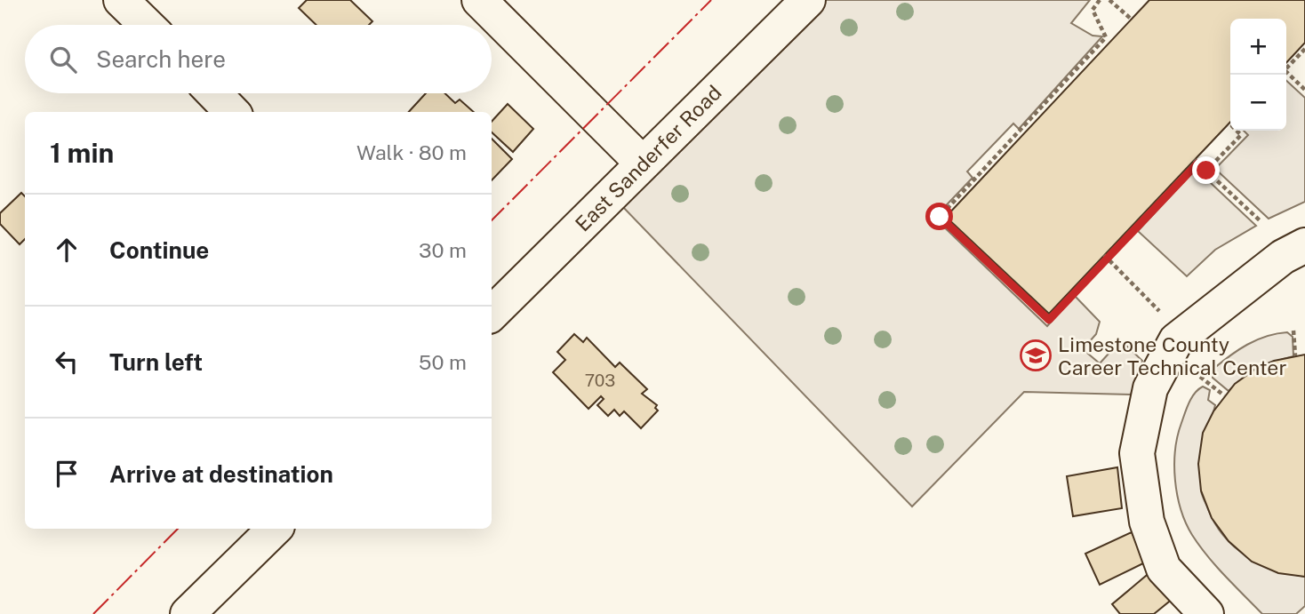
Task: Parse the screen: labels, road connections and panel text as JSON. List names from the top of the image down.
{
  "streets": {
    "street": ["East Sanderfer Road"]
  },
  "places": {
    "school or university": ["Limestone County Career Technical Center"]
  },
  "house_numbers": ["703"],
  "page": {
    "map_buttons": ["+", "−"],
    "search": "Search here",
    "heading": ["1 min", "Walk · 80 m"],
    "list": [
      ["Continue", "30 m"],
      ["Turn left", "50 m"],
      "Arrive at destination"
    ]
  }
}
